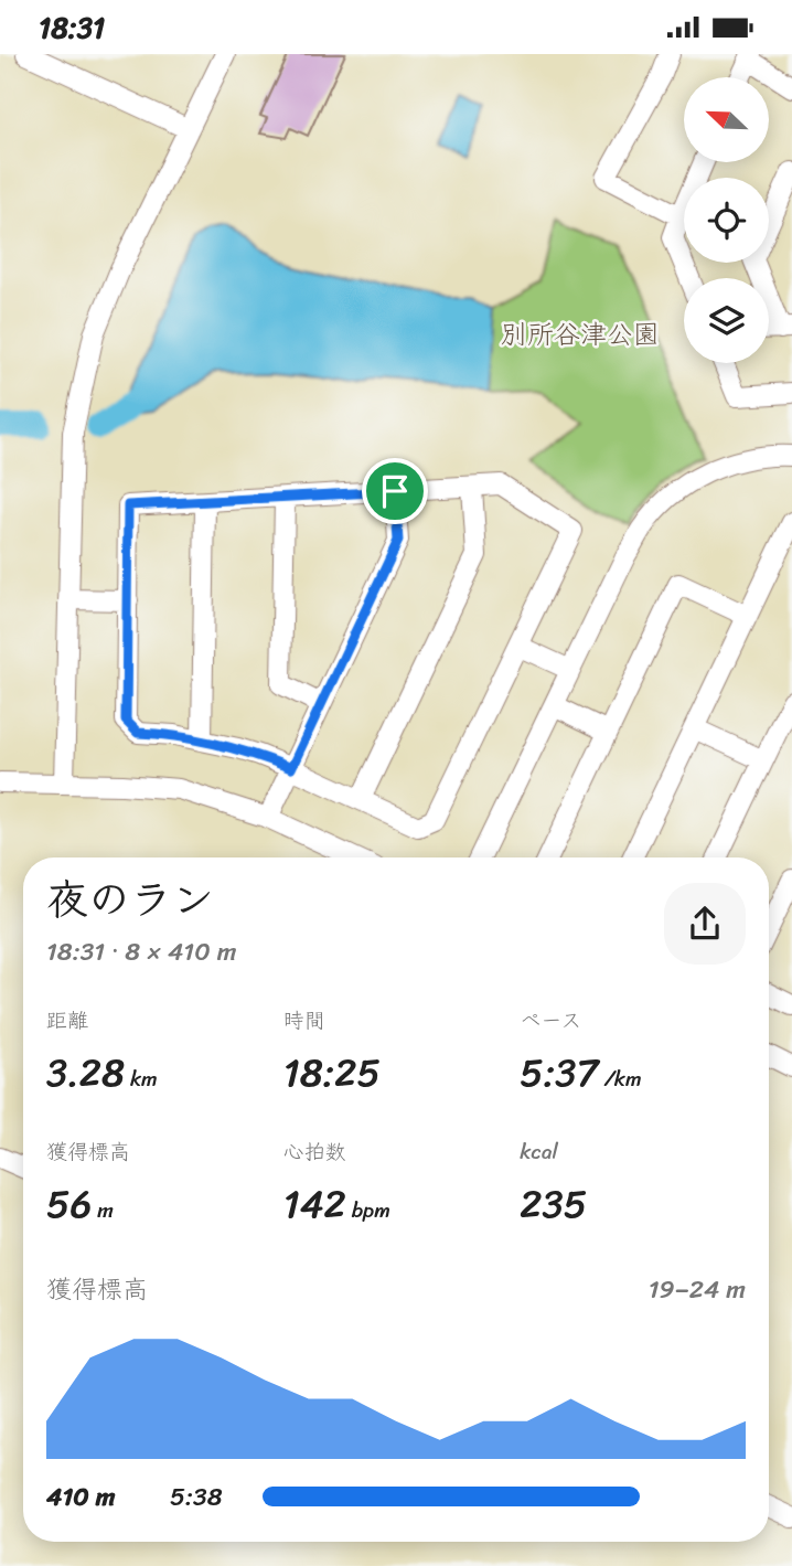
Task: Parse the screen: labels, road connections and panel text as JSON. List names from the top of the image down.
{
  "parks": ["別所谷津公園"],
  "north": "top left",
  "page": {
    "status": "18:31",
    "heading": ["夜のラン", "18:31 · 8 × 410 m"],
    "stats": [
      ["距離", "3.28 km"],
      ["時間", "18:25"],
      ["ペース", "5:37 /km"],
      ["獲得標高", "56 m"],
      ["心拍数", "142 bpm"],
      ["kcal", "235"]
    ],
    "chart": ["獲得標高", "19–24 m"],
    "list": [
      {
        "name": "410 m",
        "note": "5:38"
      }
    ]
  }
}
